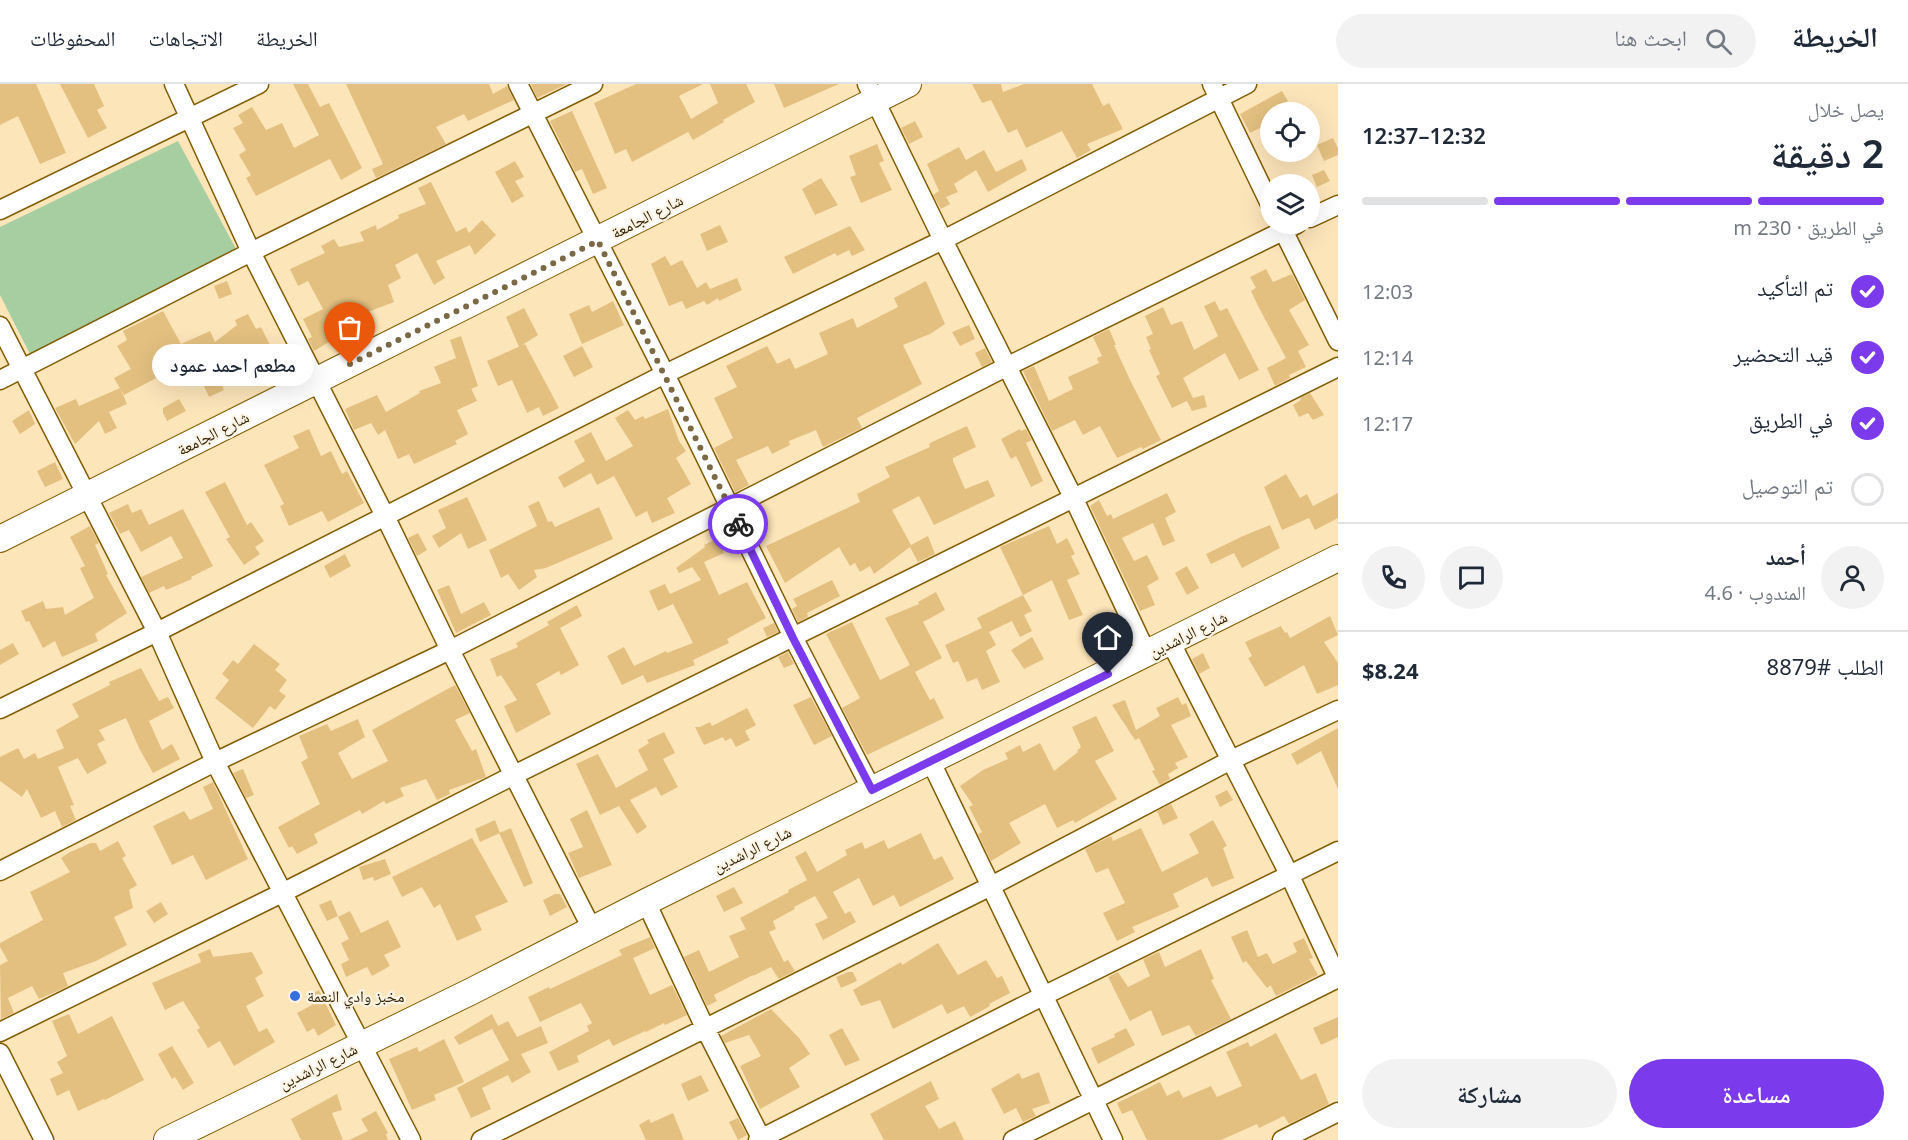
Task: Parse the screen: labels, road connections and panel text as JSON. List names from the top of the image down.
{
  "streets": {
    "street": ["شارع الجامعة", "شارع الراشدين"]
  },
  "places": ["مطعم احمد عمود", "مخبز وادي النعمة"],
  "page": {
    "header": "الخريطة",
    "search": "ابحث هنا",
    "nav": ["الخريطة", "الاتجاهات", "المحفوظات"],
    "heading": ["2 دقيقة", "يصل خلال", "12:32–12:37"],
    "panel": [
      "أحمد",
      "المندوب · 4.6",
      "الطلب #8879",
      "$8.24"
    ],
    "bar": "في الطريق · 230 m",
    "list": [
      ["تم التأكيد", "12:03"],
      ["قيد التحضير", "12:14"],
      ["في الطريق", "12:17"],
      "تم التوصيل"
    ],
    "bubble": "مطعم احمد عمود",
    "buttons": ["مساعدة", "مشاركة"]
  }
}
